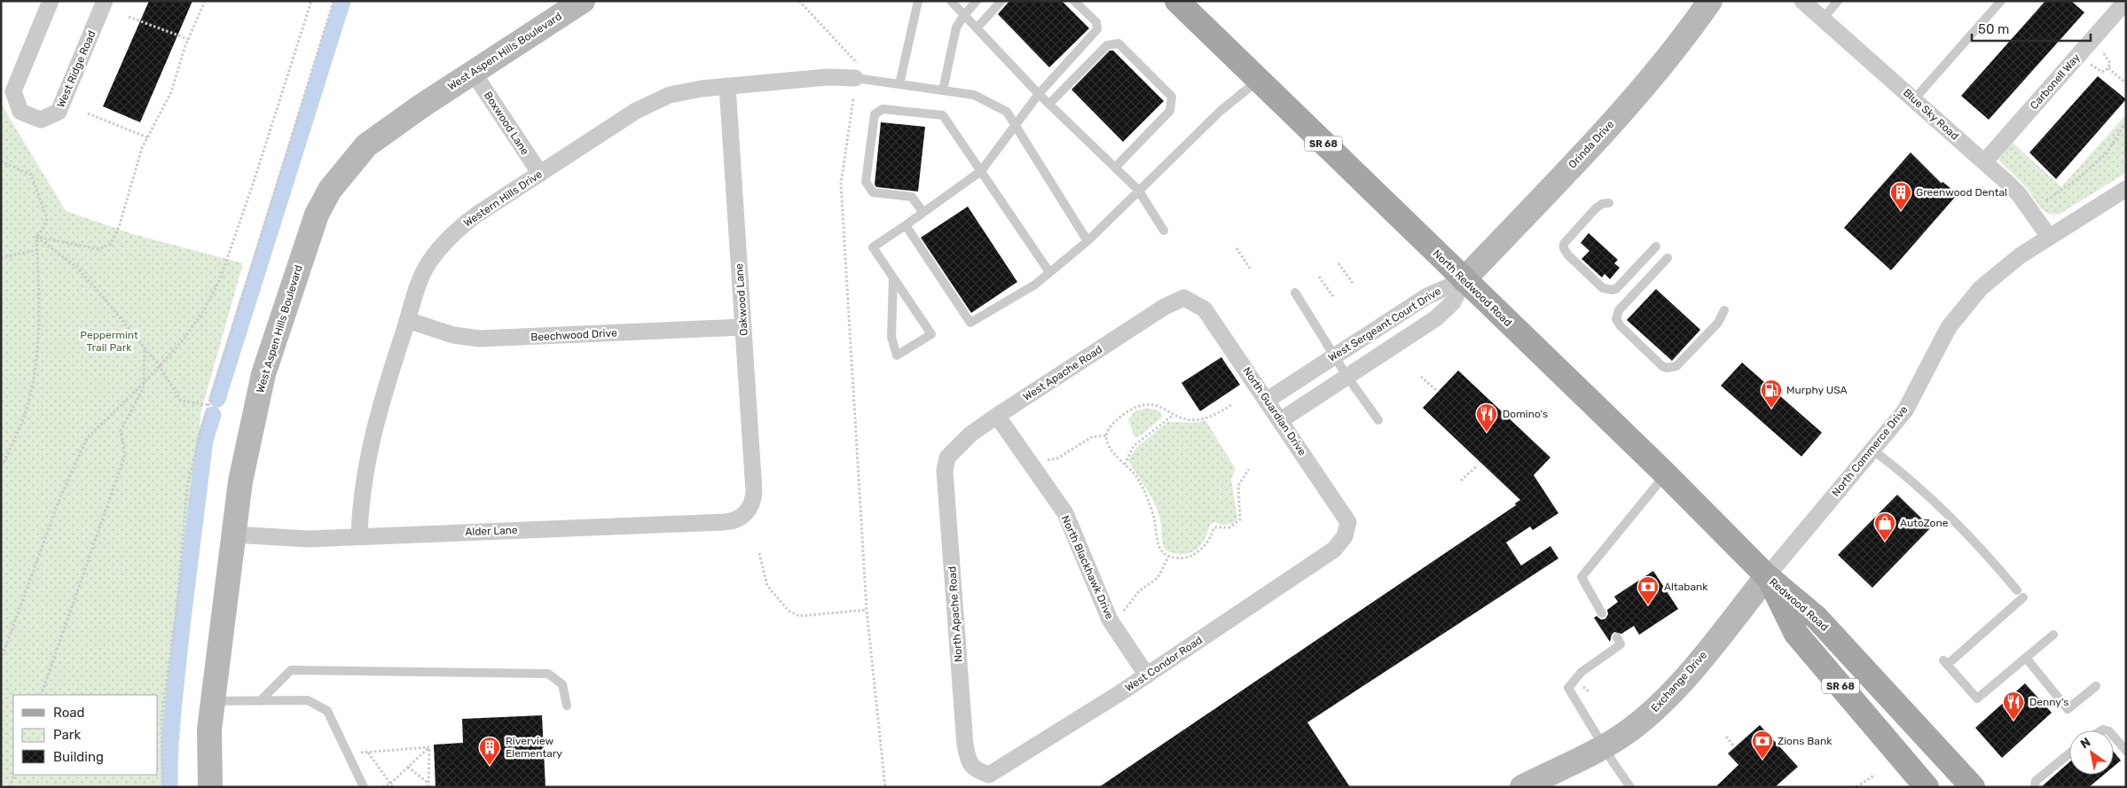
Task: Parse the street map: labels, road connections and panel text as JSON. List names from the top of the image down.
{
  "streets": {
    "main road": ["SR 68", "North Redwood Road", "Redwood Road"],
    "street": [
      "West Aspen Hills Boulevard",
      "West Ridge Road",
      "Carbonell Way",
      "Blue Sky Road",
      "Boxwood Lane",
      "Orinda Drive",
      "Western Hills Drive",
      "Oakwood Lane",
      "West Sergeant Court Drive",
      "Beechwood Drive",
      "West Apache Road",
      "North Guardian Drive",
      "North Commerce Drive",
      "Alder Lane",
      "North Blackhawk Drive",
      "North Apache Road",
      "West Condor Road",
      "Exchange Drive"
    ]
  },
  "crossings": [
    ["West Aspen Hills Boulevard", "Boxwood Lane"],
    ["West Aspen Hills Boulevard", "Alder Lane"],
    ["Carbonell Way", "Blue Sky Road"],
    ["Blue Sky Road", "North Commerce Drive"],
    ["Boxwood Lane", "Western Hills Drive"],
    ["Orinda Drive", "North Redwood Road"],
    ["Orinda Drive", "West Sergeant Court Drive"],
    ["Western Hills Drive", "Oakwood Lane"],
    ["Western Hills Drive", "Beechwood Drive"],
    ["Western Hills Drive", "Alder Lane"],
    ["North Redwood Road", "West Sergeant Court Drive"],
    ["North Redwood Road", "North Commerce Drive"],
    ["North Redwood Road", "Redwood Road"],
    ["North Redwood Road", "Exchange Drive"],
    ["Oakwood Lane", "Beechwood Drive"],
    ["Oakwood Lane", "Alder Lane"],
    ["West Sergeant Court Drive", "North Guardian Drive"],
    ["West Apache Road", "North Guardian Drive"],
    ["West Apache Road", "North Blackhawk Drive"],
    ["West Apache Road", "North Apache Road"],
    ["North Guardian Drive", "West Condor Road"],
    ["North Commerce Drive", "Redwood Road"],
    ["North Commerce Drive", "Exchange Drive"],
    ["North Blackhawk Drive", "West Condor Road"],
    ["Redwood Road", "Exchange Drive"],
    ["North Apache Road", "West Condor Road"]
  ],
  "parks": ["Peppermint Trail Park"],
  "places": {
    "building": ["Greenwood Dental", "Riverview Elementary"],
    "fuel station": ["Murphy USA"],
    "restaurant": ["Domino's", "Denny's"],
    "shop": ["AutoZone"],
    "bank": ["Altabank", "Zions Bank"]
  },
  "legend": ["Road", "Park", "Building"],
  "scale_bar": "50 m",
  "north": "top left"
}
